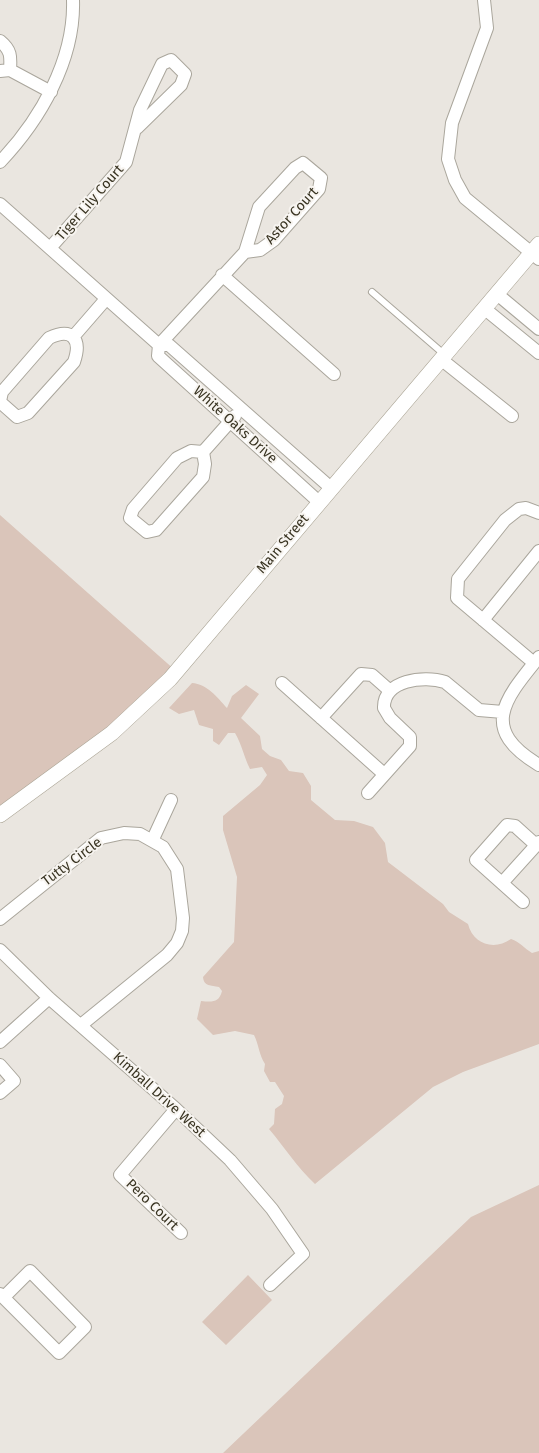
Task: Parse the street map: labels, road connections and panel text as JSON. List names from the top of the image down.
{
  "streets": {
    "main road": ["Main Street"],
    "street": [
      "Tiger Lily Court",
      "Astor Court",
      "White Oaks Drive",
      "Tutty Circle",
      "Kimball Drive West",
      "Pero Court"
    ]
  },
  "crossings": [
    ["Tiger Lily Court", "White Oaks Drive"],
    ["Astor Court", "White Oaks Drive"],
    ["White Oaks Drive", "Main Street"],
    ["Kimball Drive West", "Pero Court"]
  ]
}
